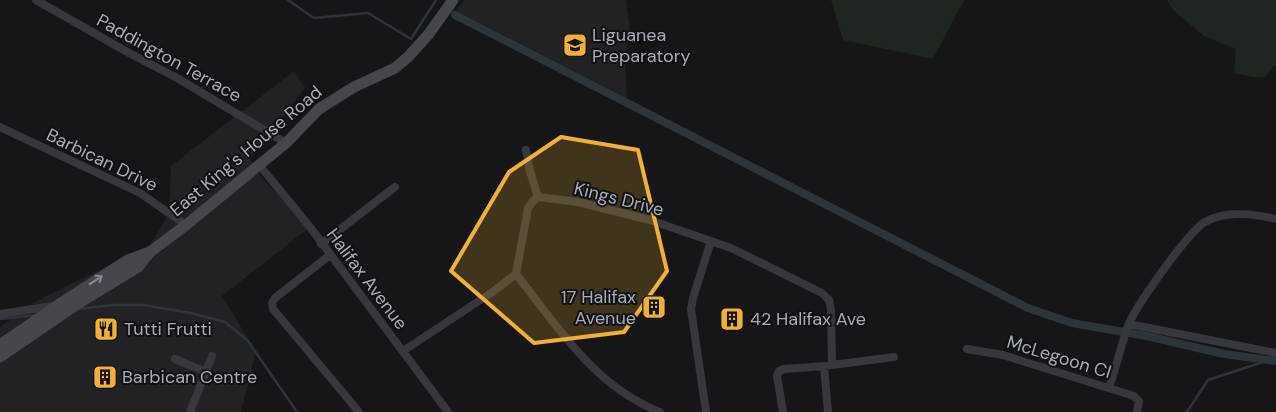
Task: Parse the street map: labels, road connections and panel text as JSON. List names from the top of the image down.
{
  "streets": {
    "main road": ["East King's House Road"],
    "street": [
      "Paddington Terrace",
      "Barbican Drive",
      "Kings Drive",
      "Halifax Avenue",
      "McLegoon Cl"
    ]
  },
  "crossings": [
    ["Paddington Terrace", "East King's House Road"],
    ["East King's House Road", "Barbican Drive"],
    ["East King's House Road", "Halifax Avenue"]
  ],
  "places": {
    "school or university": ["Liguanea Preparatory"],
    "building": ["17 Halifax Avenue", "42 Halifax Ave", "Barbican Centre"],
    "restaurant": ["Tutti Frutti"]
  }
}
